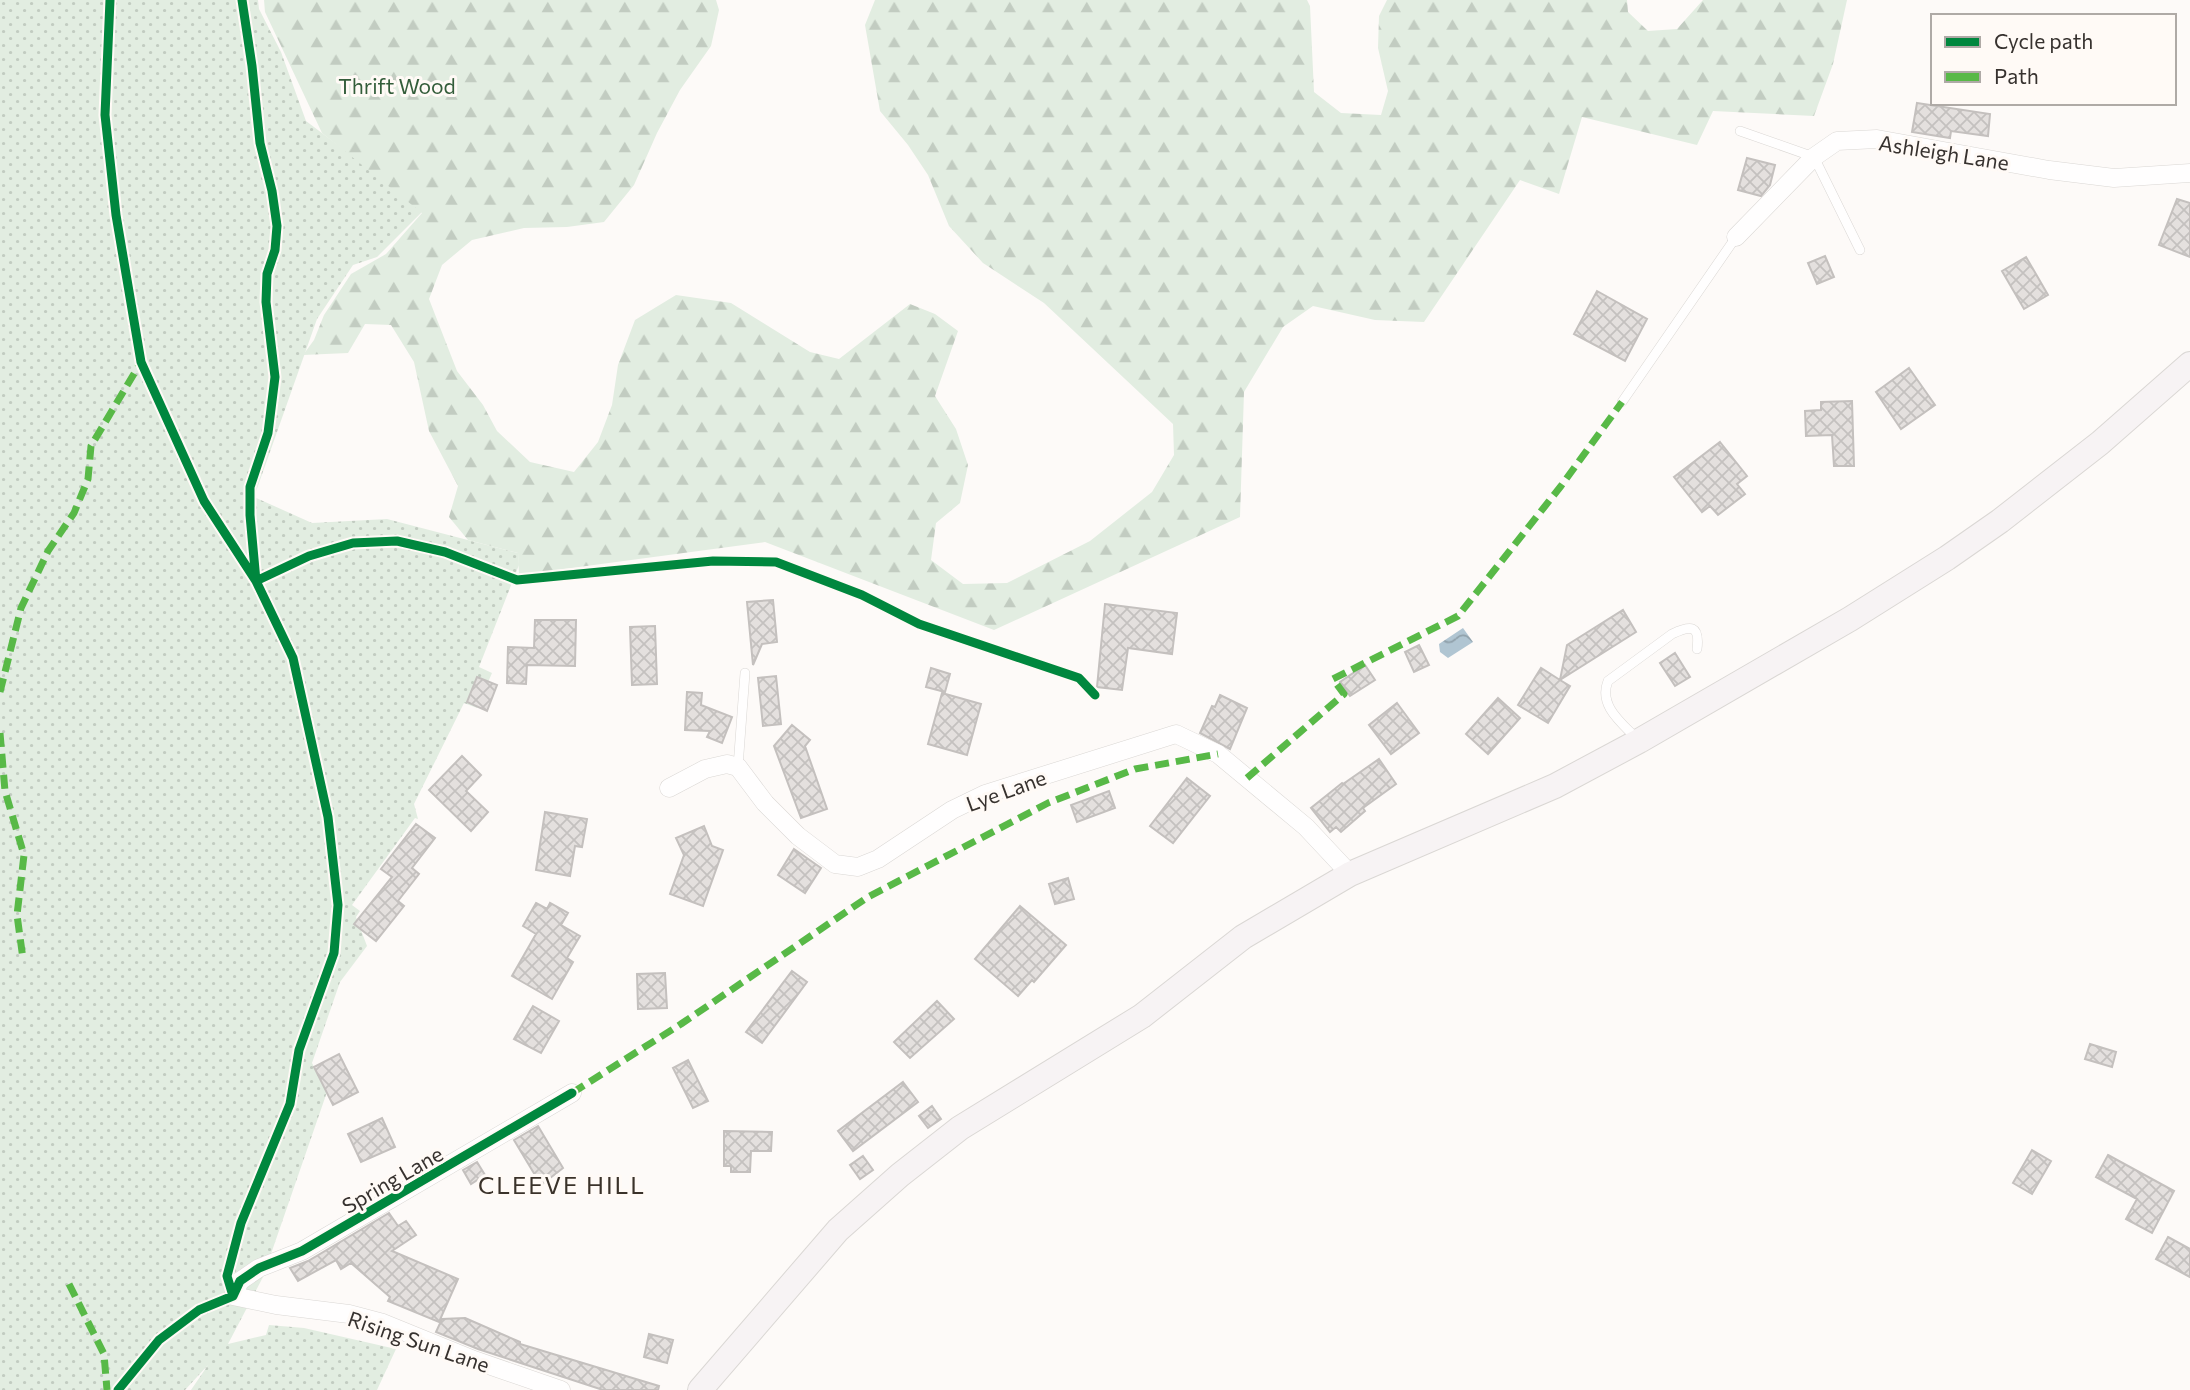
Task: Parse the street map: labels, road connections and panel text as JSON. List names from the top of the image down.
{
  "streets": {
    "street": [
      "Ashleigh Lane",
      "Lye Lane",
      "Spring Lane",
      "Rising Sun Lane"
    ]
  },
  "crossings": [
    ["Spring Lane", "Rising Sun Lane"]
  ],
  "districts": ["CLEEVE HILL"],
  "parks": ["Thrift Wood"],
  "legend": ["Cycle path", "Path"]
}
